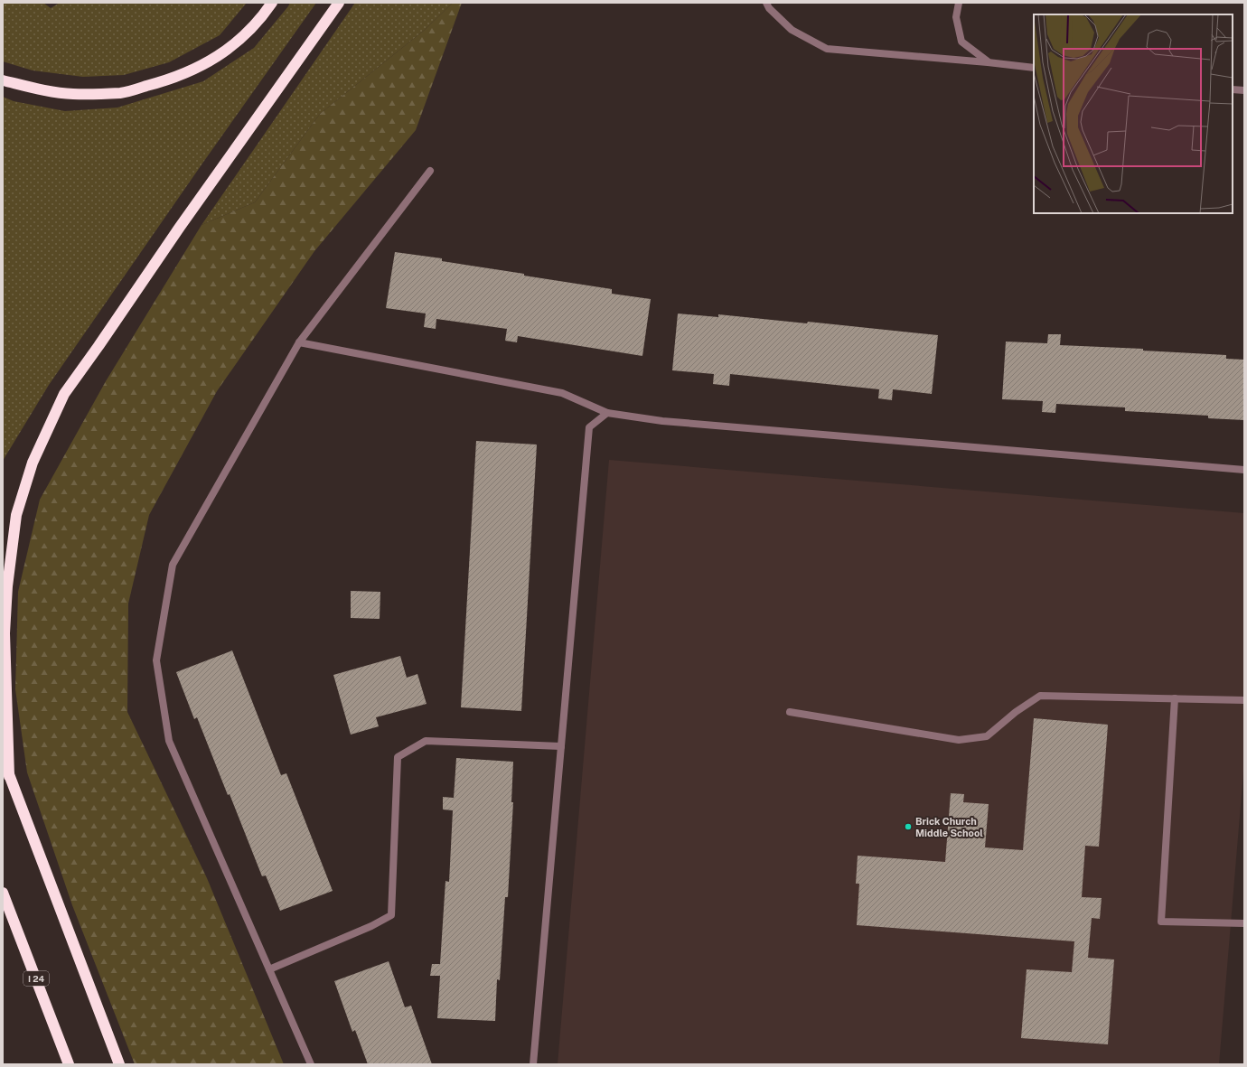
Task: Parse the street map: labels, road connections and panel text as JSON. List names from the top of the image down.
{
  "streets": {
    "highway": ["I 24"]
  },
  "places": ["Brick Church Middle School"]
}
